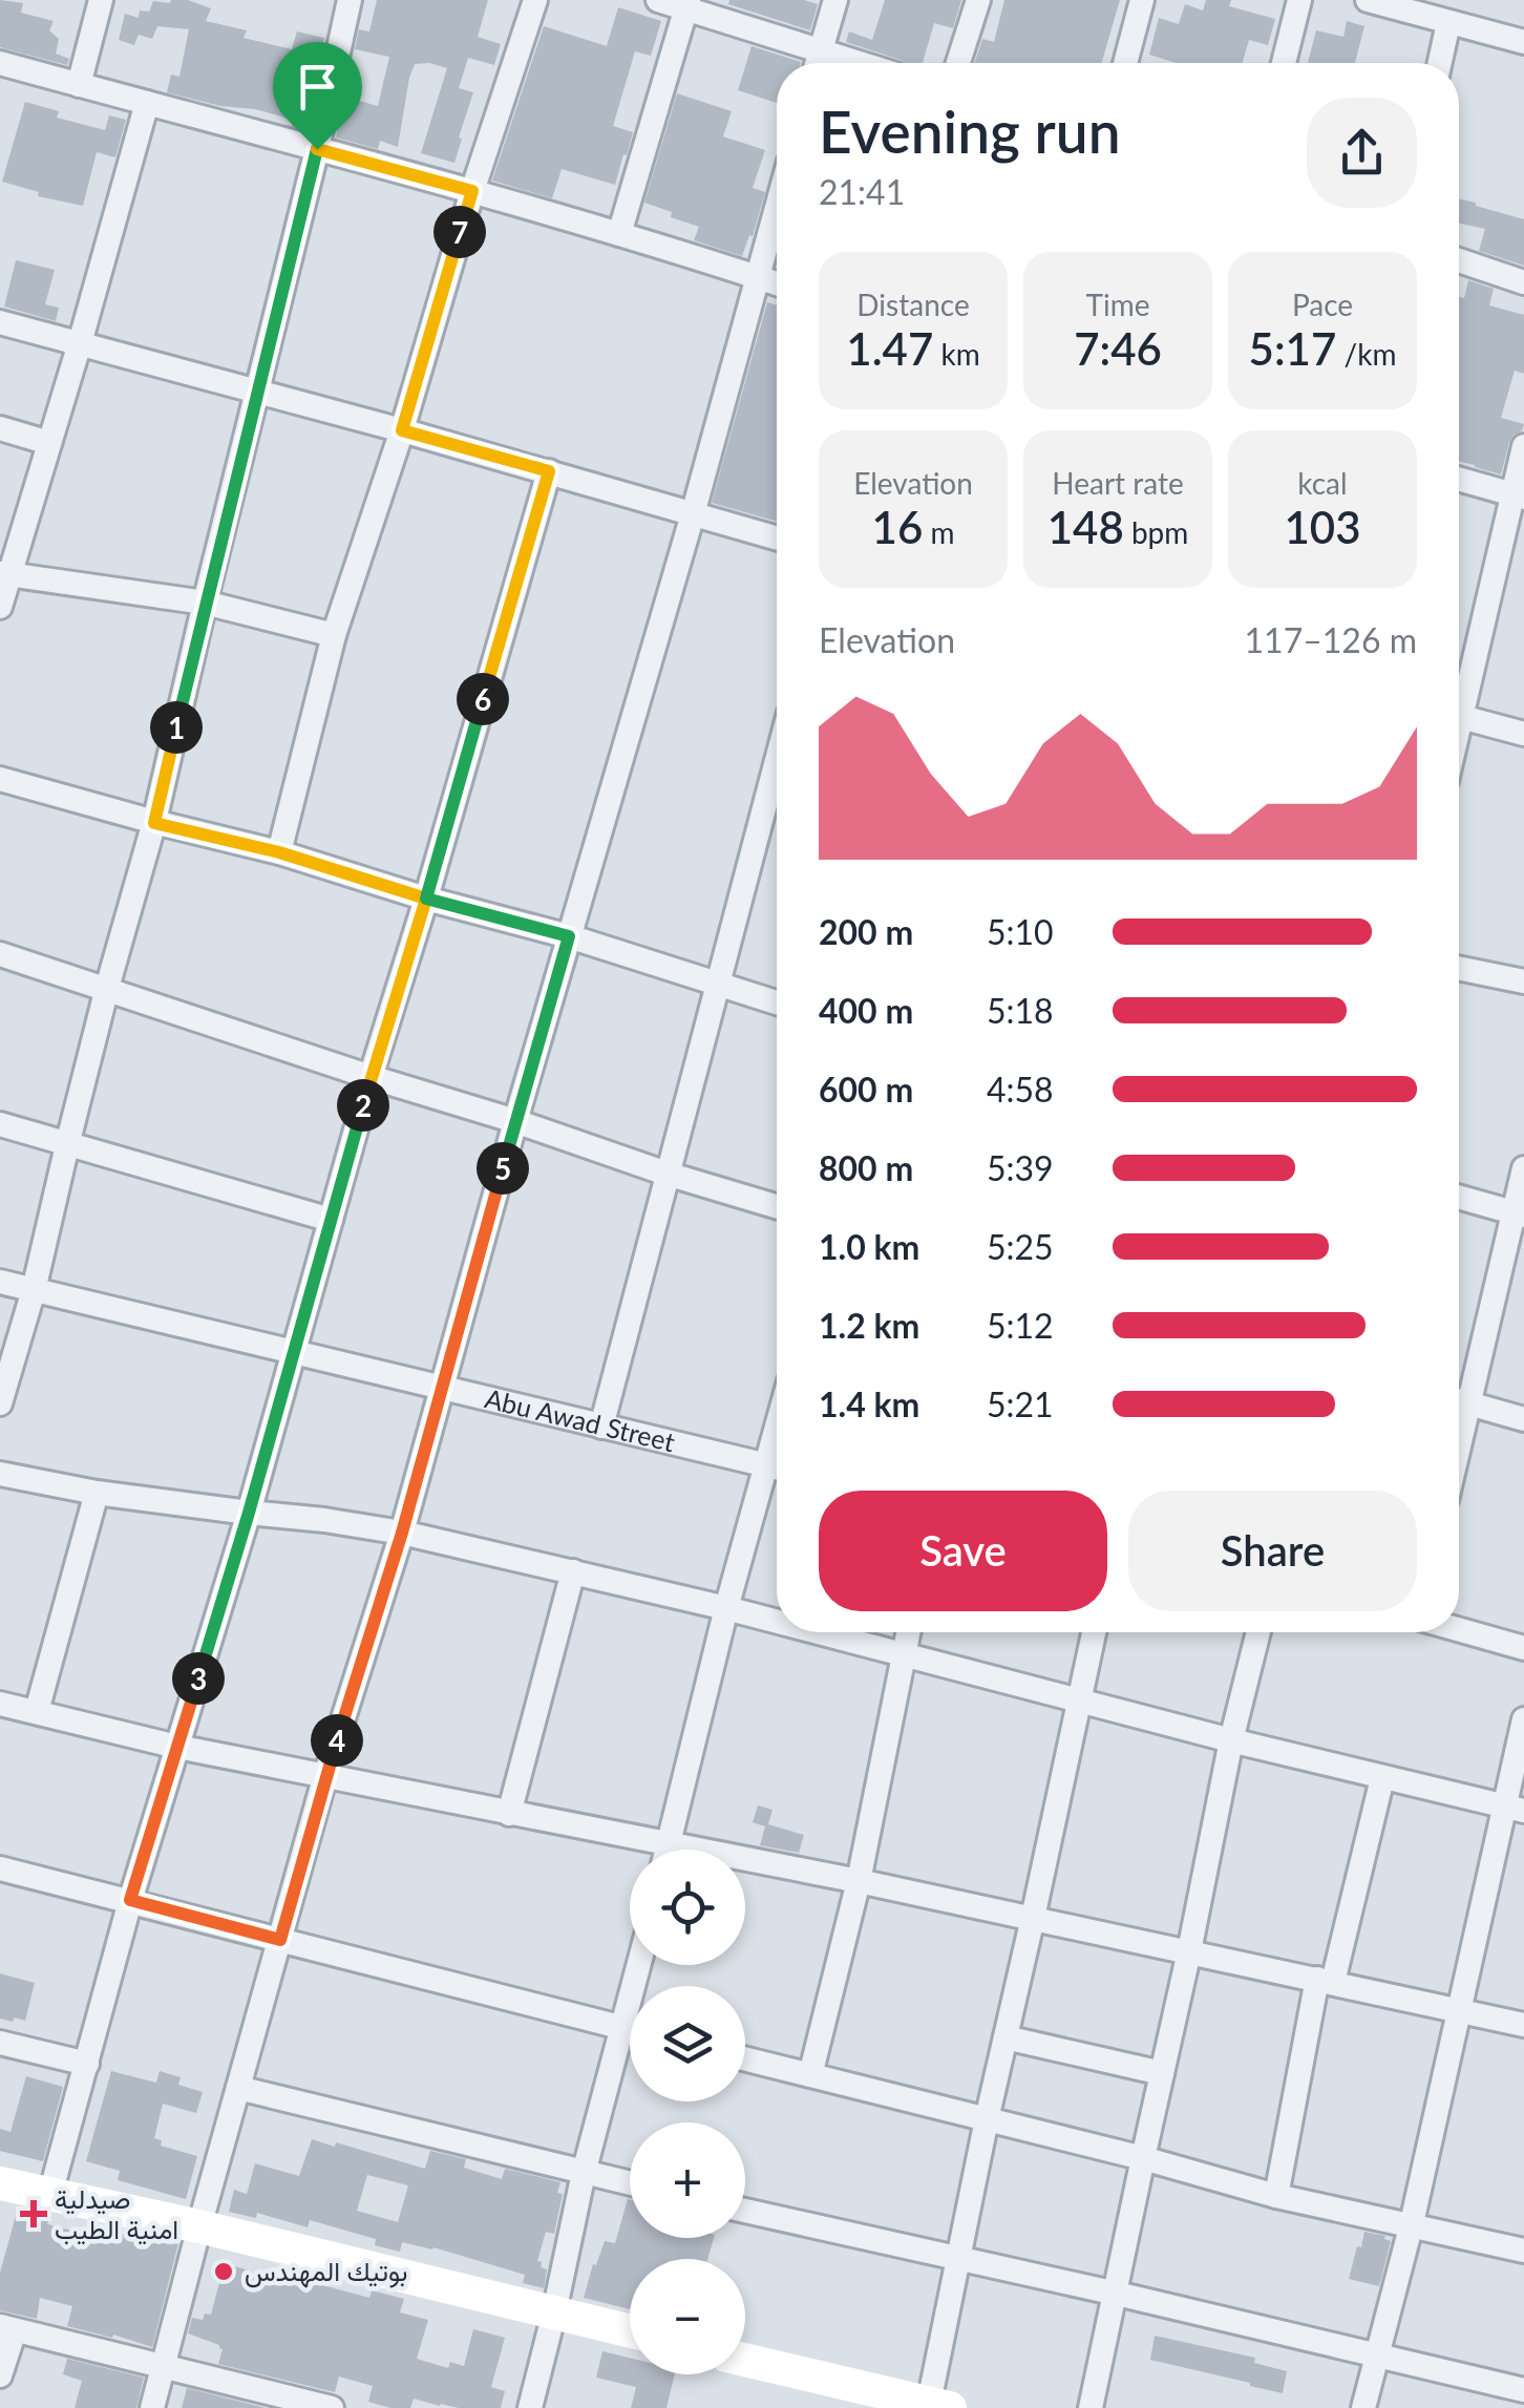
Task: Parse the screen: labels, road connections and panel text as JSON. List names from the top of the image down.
{
  "streets": {
    "street": ["Abu Awad Street"]
  },
  "places": {
    "health": ["صيدلية امنية الطيب"],
    "other": ["بوتيك المهندس"]
  },
  "page": {
    "heading": ["Evening run", "21:41"],
    "pins": [
      "7",
      "6",
      "1",
      "2",
      "5",
      "3",
      "4"
    ],
    "stats": [
      ["Distance", "1.47 km"],
      ["Time", "7:46"],
      ["Pace", "5:17 /km"],
      ["Elevation", "16 m"],
      ["Heart rate", "148 bpm"],
      ["kcal", "103"]
    ],
    "chart": ["Elevation", "117–126 m"],
    "list": [
      {
        "name": "200 m",
        "note": "5:10"
      },
      {
        "name": "400 m",
        "note": "5:18"
      },
      {
        "name": "600 m",
        "note": "4:58"
      },
      {
        "name": "800 m",
        "note": "5:39"
      },
      {
        "name": "1.0 km",
        "note": "5:25"
      },
      {
        "name": "1.2 km",
        "note": "5:12"
      },
      {
        "name": "1.4 km",
        "note": "5:21"
      }
    ],
    "buttons": ["Save", "Share"],
    "map_buttons": ["+", "−"]
  }
}
